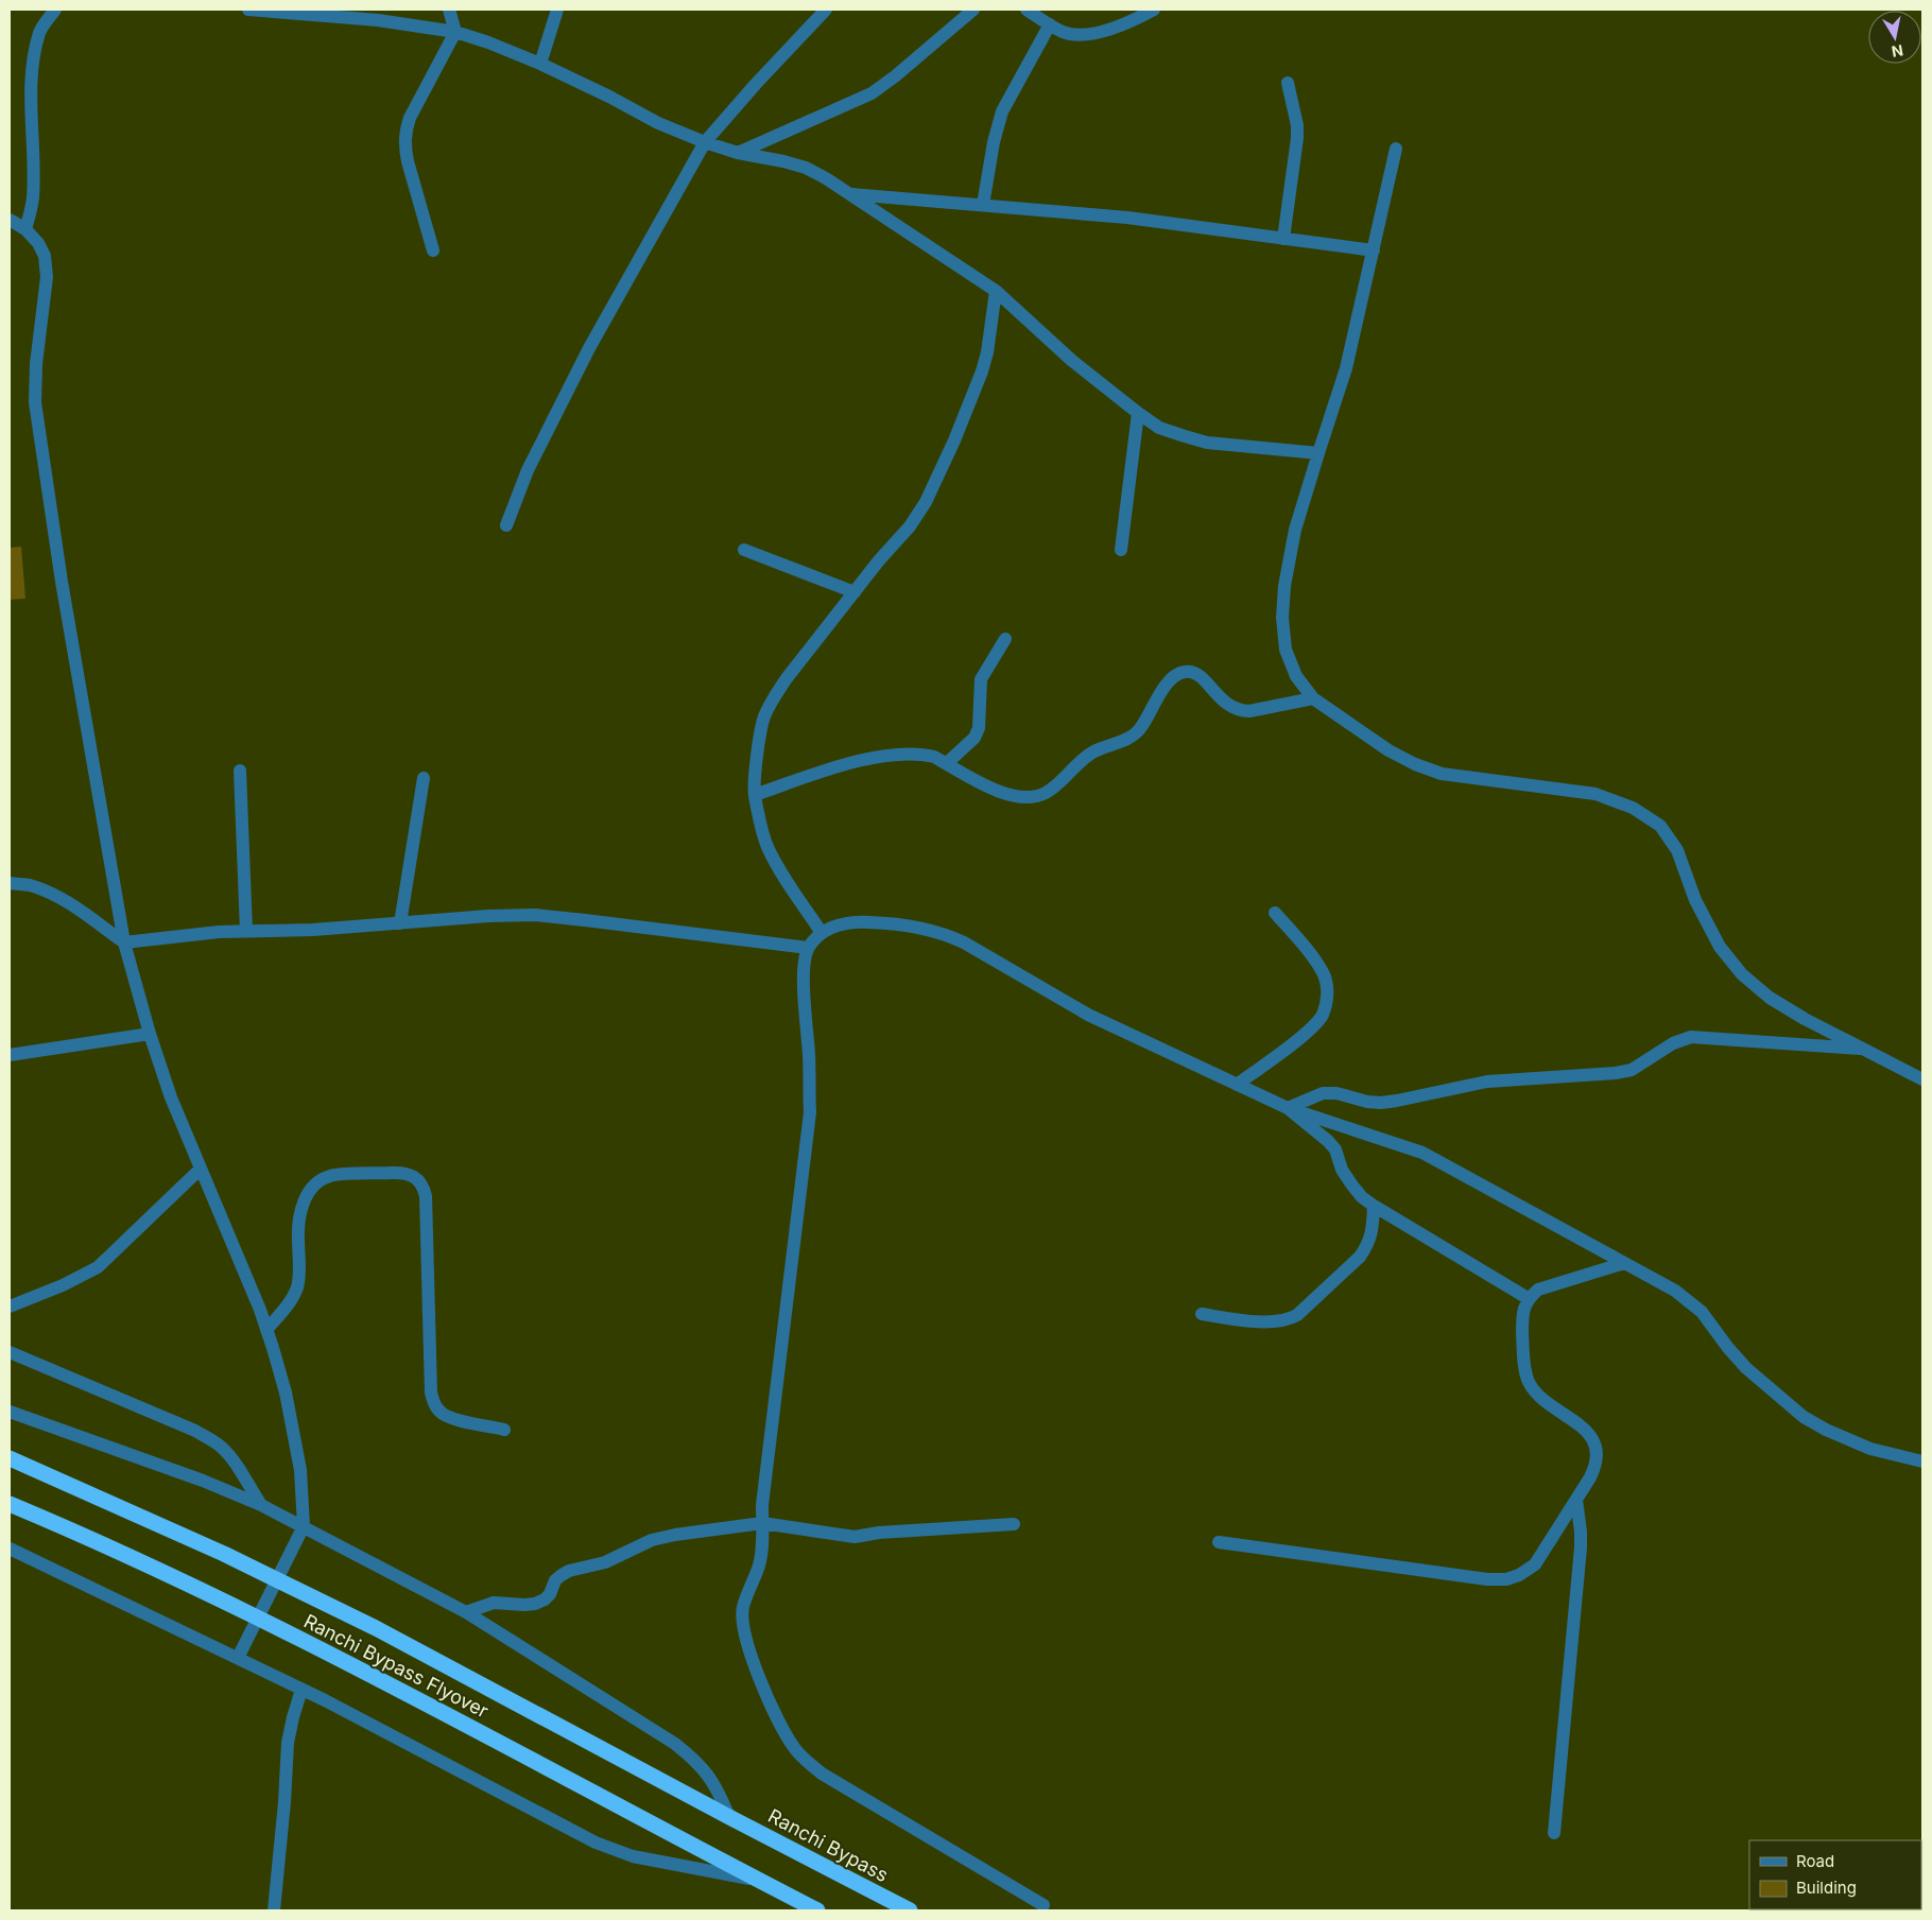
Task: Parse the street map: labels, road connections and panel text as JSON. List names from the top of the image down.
{
  "streets": {
    "highway": ["Ranchi Bypass Flyover", "Ranchi Bypass"]
  },
  "crossings": [
    ["Ranchi Bypass Flyover", "Ranchi Bypass"]
  ],
  "legend": ["Road", "Building"],
  "north": "bottom"
}
